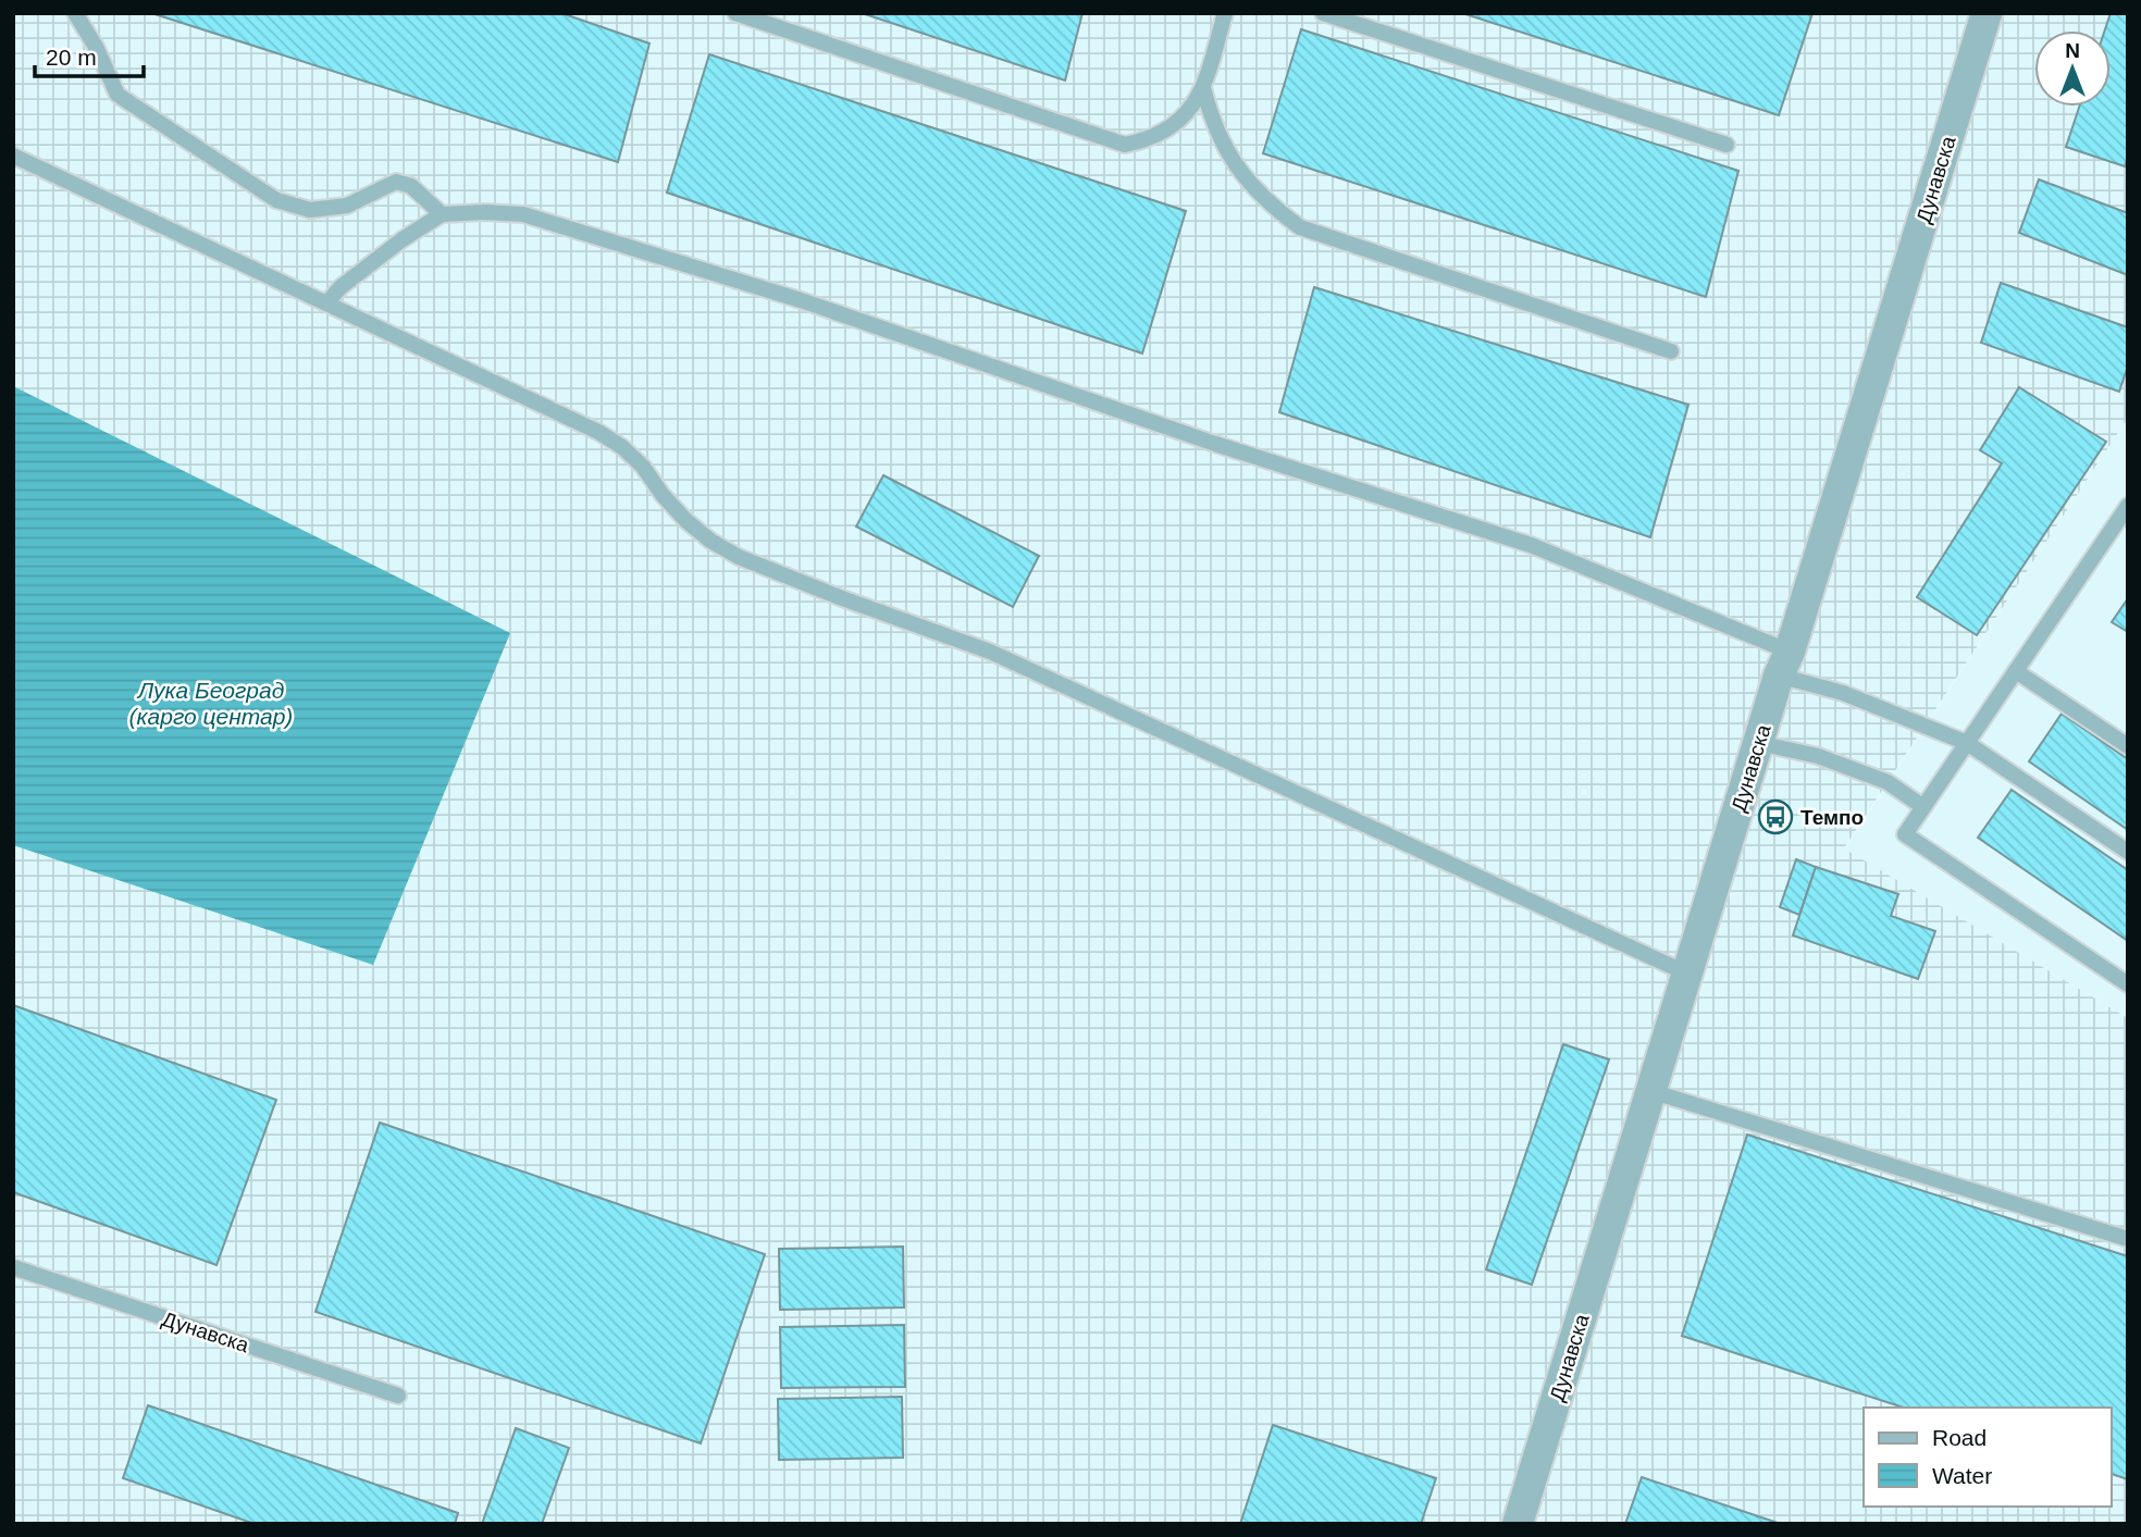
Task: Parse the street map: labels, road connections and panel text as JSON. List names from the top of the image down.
{
  "streets": {
    "street": ["Дунавска"]
  },
  "water": ["Лука Београд (карго центар)"],
  "places": {
    "bus stop": ["Темпо"]
  },
  "legend": ["Road", "Water"],
  "scale_bar": "20 m",
  "north": "top"
}
